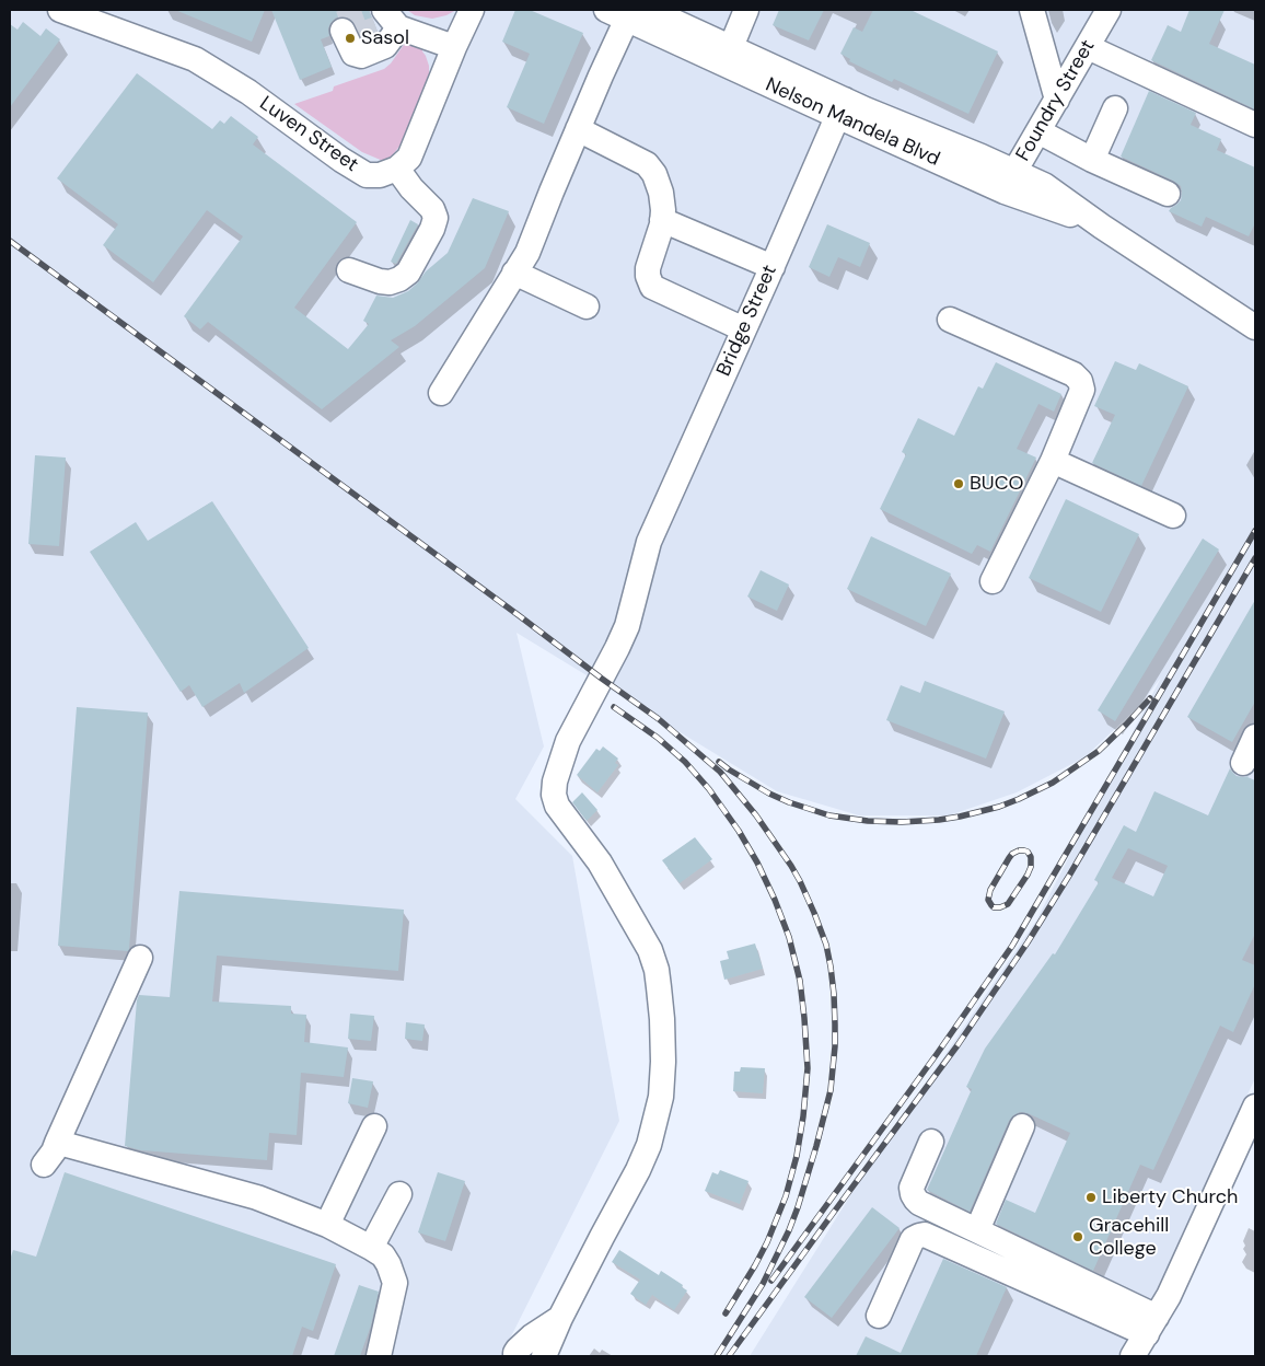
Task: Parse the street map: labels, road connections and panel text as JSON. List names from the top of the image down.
{
  "streets": {
    "street": [
      "Foundry Street",
      "Nelson Mandela Blvd",
      "Luven Street",
      "Bridge Street"
    ]
  },
  "crossings": [
    ["Foundry Street", "Nelson Mandela Blvd"],
    ["Nelson Mandela Blvd", "Bridge Street"]
  ],
  "places": [
    "Sasol",
    "BUCO",
    "Liberty Church",
    "Gracehill College"
  ]
}
